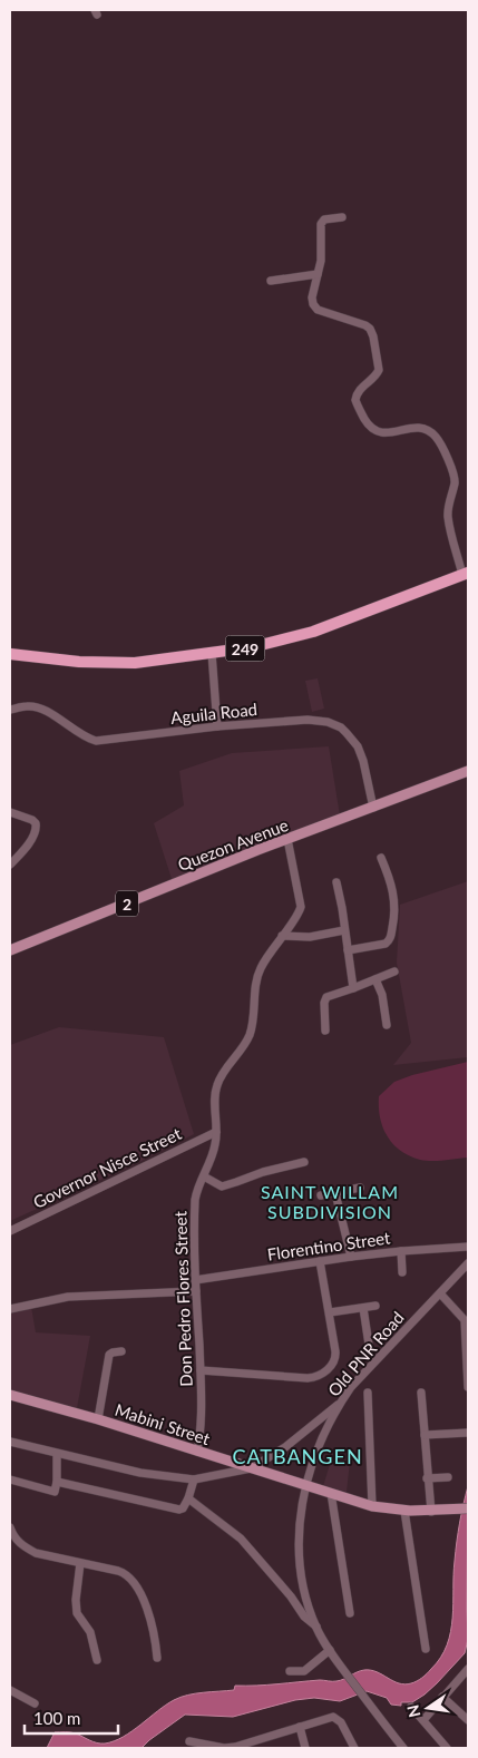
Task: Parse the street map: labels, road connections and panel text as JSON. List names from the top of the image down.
{
  "streets": {
    "highway": ["249"],
    "main road": ["Quezon Avenue", "2", "Mabini Street"],
    "street": [
      "Aguila Road",
      "Governor Nisce Street",
      "Florentino Street",
      "Don Pedro Flores Street",
      "Old PNR Road"
    ]
  },
  "crossings": [
    ["Aguila Road", "Quezon Avenue"],
    ["Quezon Avenue", "Don Pedro Flores Street"],
    ["Governor Nisce Street", "Don Pedro Flores Street"],
    ["Florentino Street", "Don Pedro Flores Street"],
    ["Don Pedro Flores Street", "Mabini Street"],
    ["Old PNR Road", "Mabini Street"]
  ],
  "districts": ["SAINT WILLAM SUBDIVISION", "CATBANGEN"],
  "scale_bar": "100 m",
  "north": "left"
}
